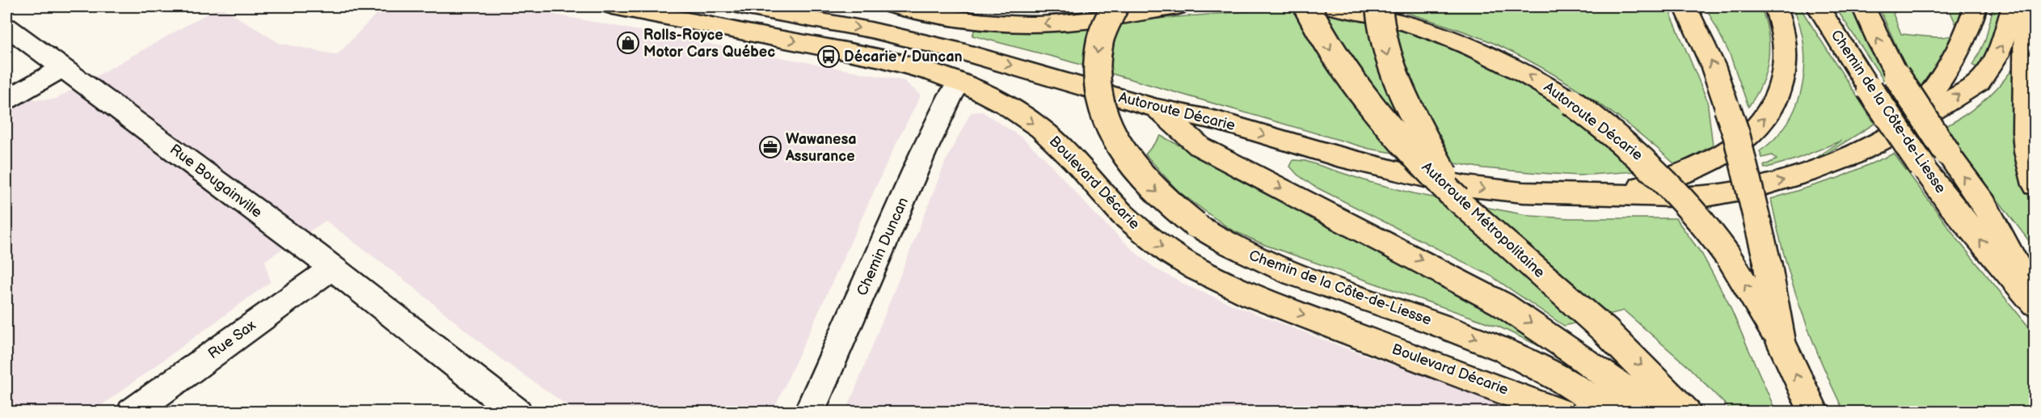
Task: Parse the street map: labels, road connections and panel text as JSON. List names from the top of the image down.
{
  "streets": {
    "main road": [
      "Autoroute Décarie",
      "Chemin de la Côte-de-Liesse",
      "Boulevard Décarie",
      "Autoroute Métropolitaine"
    ],
    "street": ["Rue Bougainville", "Chemin Duncan", "Rue Sax"]
  },
  "crossings": [
    ["Rue Bougainville", "Rue Sax"],
    ["Boulevard Décarie", "Chemin Duncan"]
  ],
  "places": {
    "shop": ["Rolls-Royce Motor Cars Québec"],
    "bus stop": ["Décarie / Duncan"],
    "office": ["Wawanesa Assurance"]
  }
}
